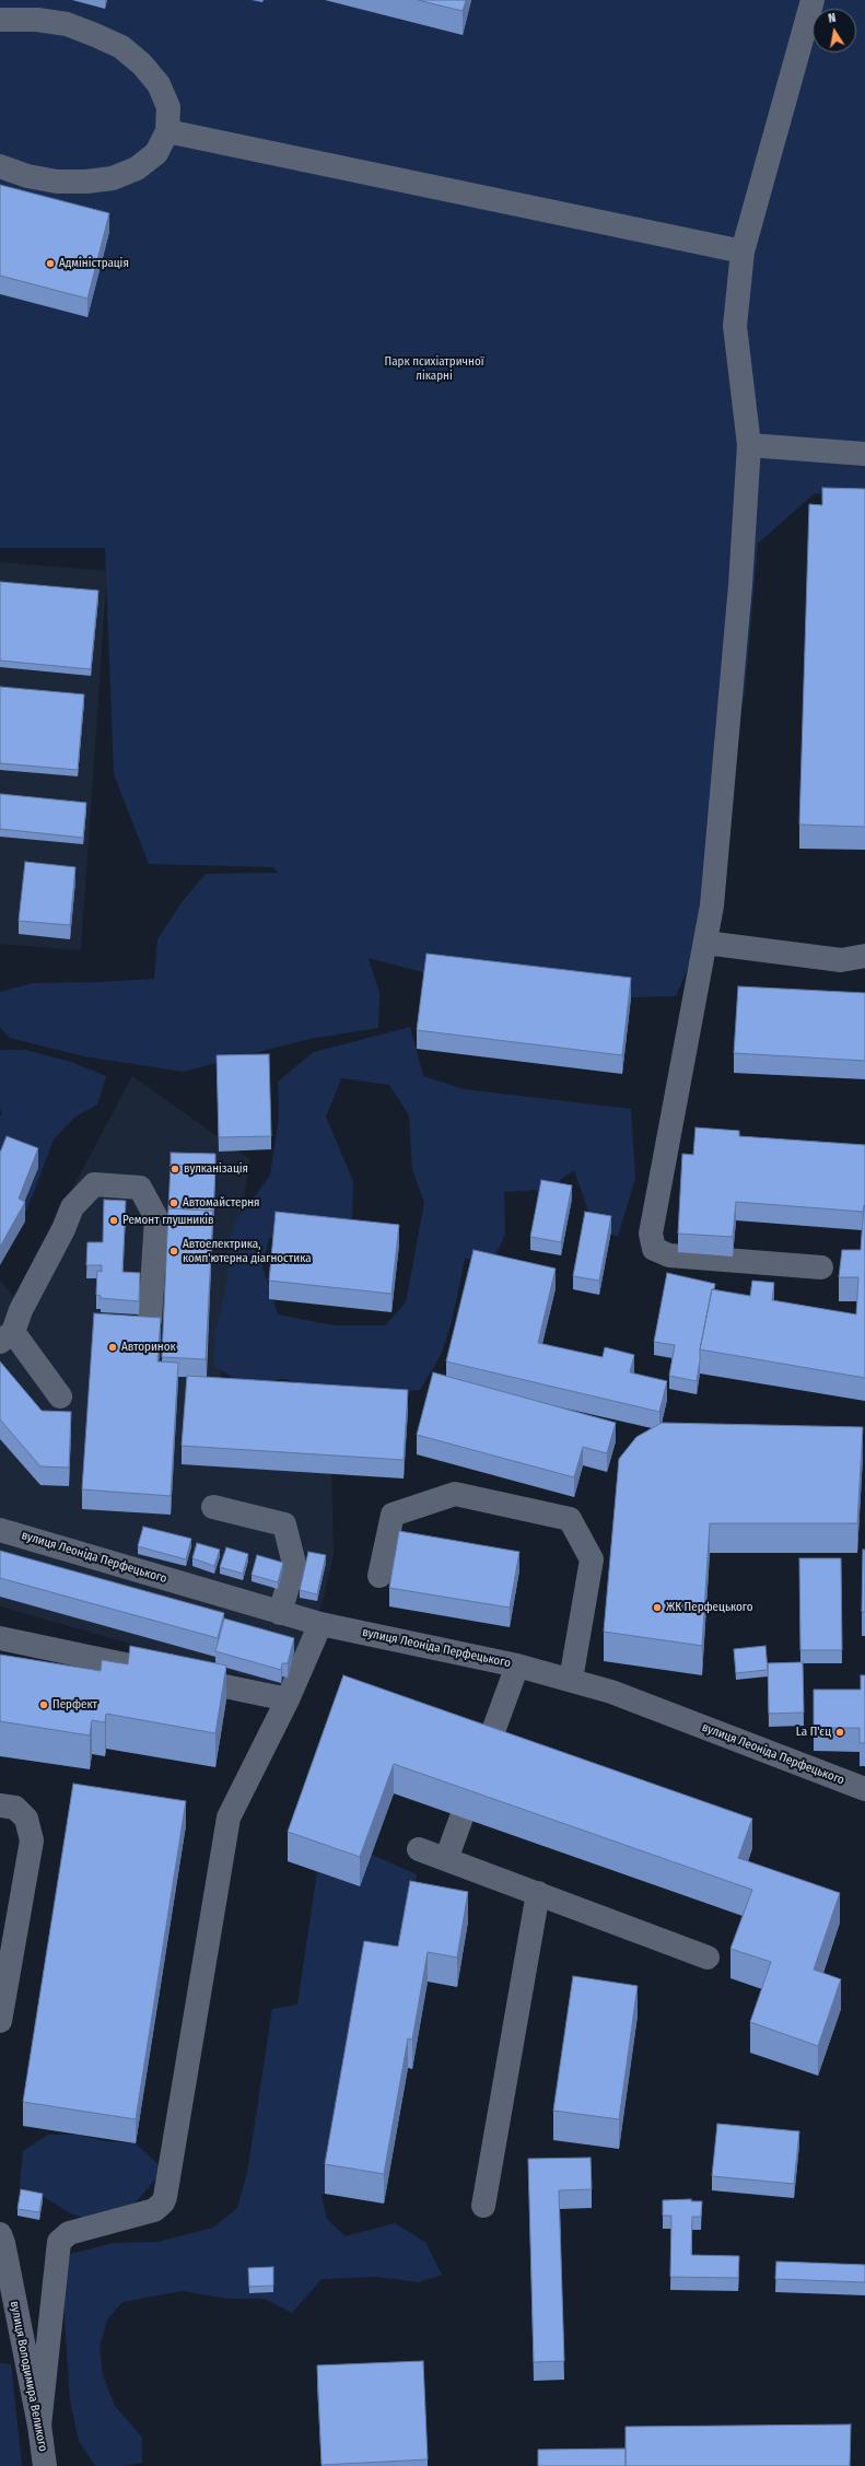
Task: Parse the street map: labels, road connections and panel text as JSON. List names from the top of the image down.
{
  "streets": {
    "street": ["вулиця Леоніда Перфецького", "вулиця Володимира Великого"]
  },
  "parks": ["Парк психіатричної лікарні"],
  "places": [
    "Адміністрація",
    "вулканізація",
    "Автомайстерня",
    "Ремонт глушників",
    "Автоелектрика, комп'ютерна діагностика",
    "Авторинок",
    "ЖК Перфецького",
    "Перфект",
    "La П'єц"
  ],
  "north": "top"
}
